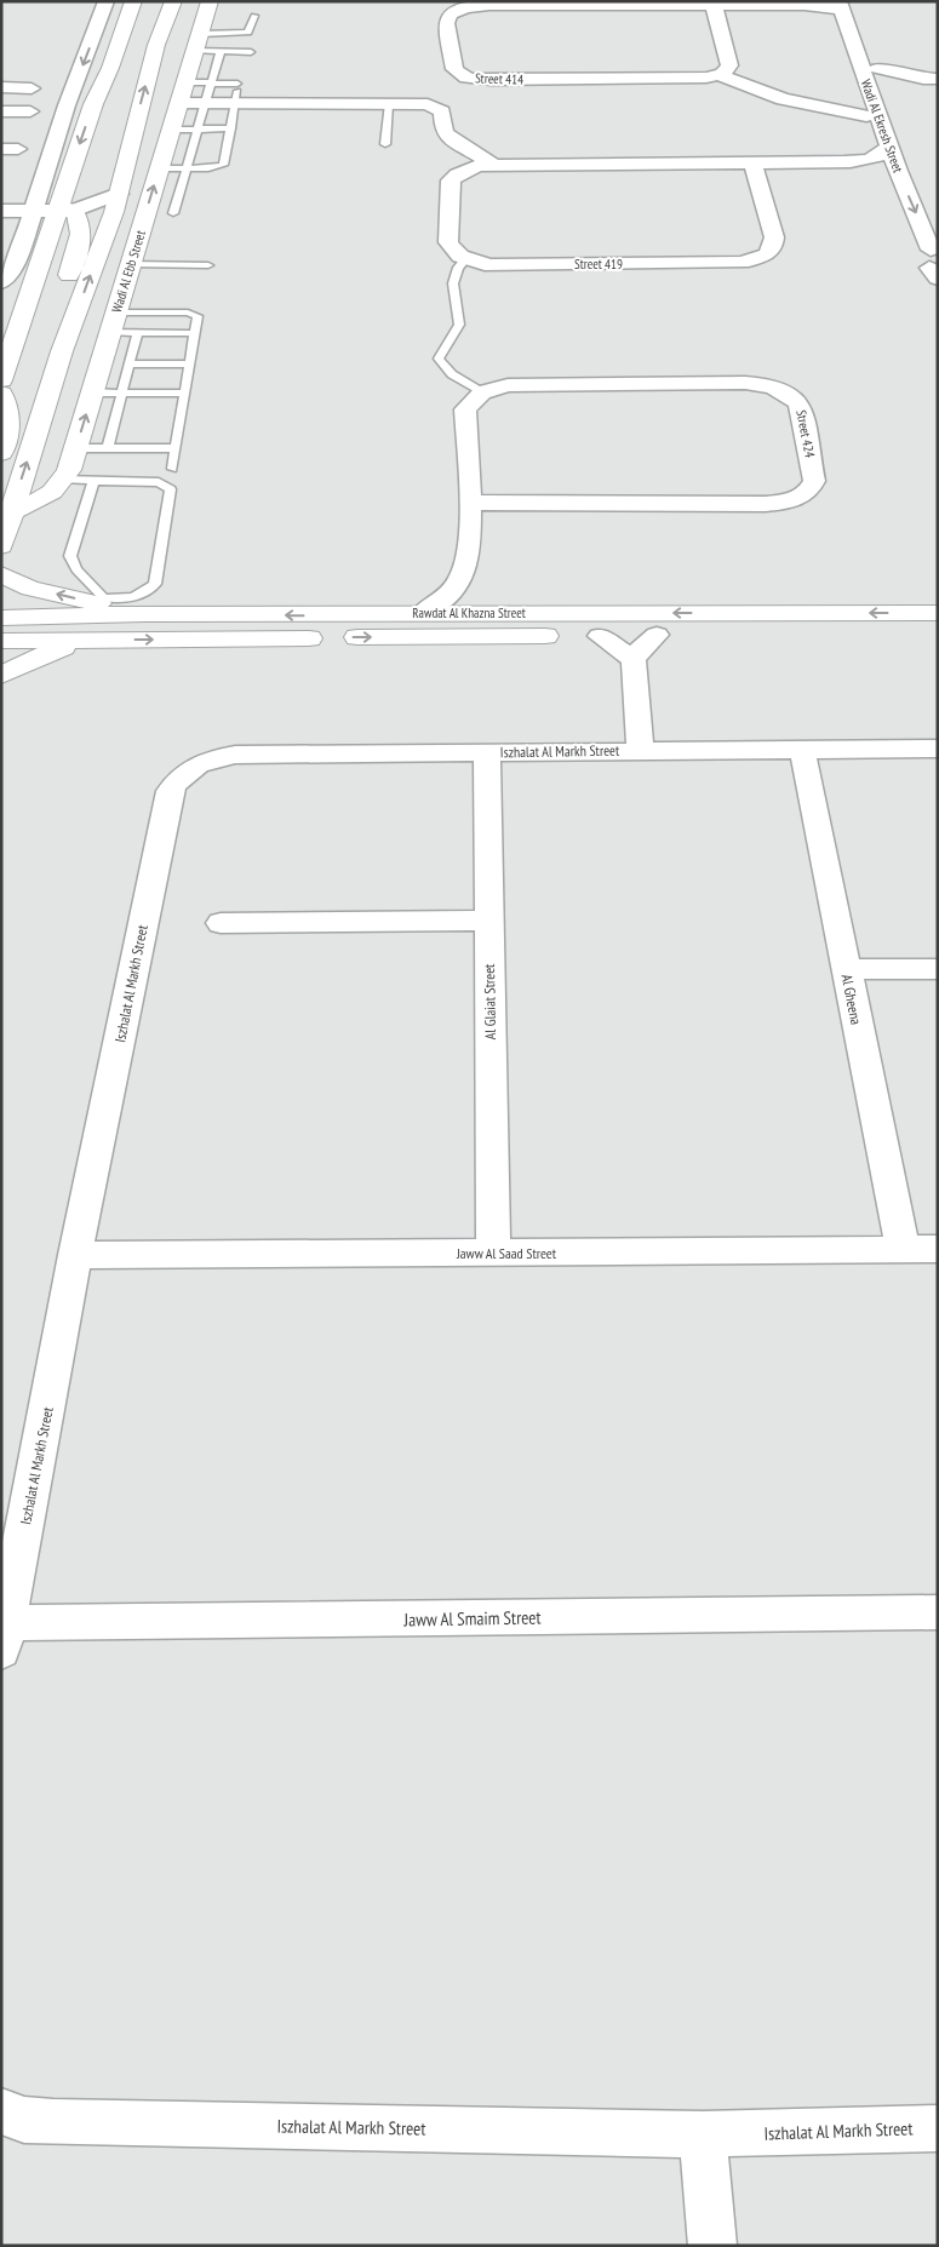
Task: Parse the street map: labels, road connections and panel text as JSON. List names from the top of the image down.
{
  "streets": {
    "street": [
      "Street 414",
      "Wadi Al Ekresh Street",
      "Street 419",
      "Wadi Al Ebb Street",
      "Street 424",
      "Rawdat Al Khazna Street",
      "Iszhalat Al Markh Street",
      "Al Gheena",
      "Al Glaiat Street",
      "Jaww Al Saad Street",
      "Jaww Al Smaim Street"
    ]
  },
  "crossings": [
    ["Street 414", "Wadi Al Ekresh Street"],
    ["Iszhalat Al Markh Street", "Al Gheena"],
    ["Iszhalat Al Markh Street", "Al Glaiat Street"],
    ["Iszhalat Al Markh Street", "Jaww Al Saad Street"],
    ["Iszhalat Al Markh Street", "Jaww Al Smaim Street"],
    ["Al Gheena", "Jaww Al Saad Street"],
    ["Al Glaiat Street", "Jaww Al Saad Street"]
  ]
}
